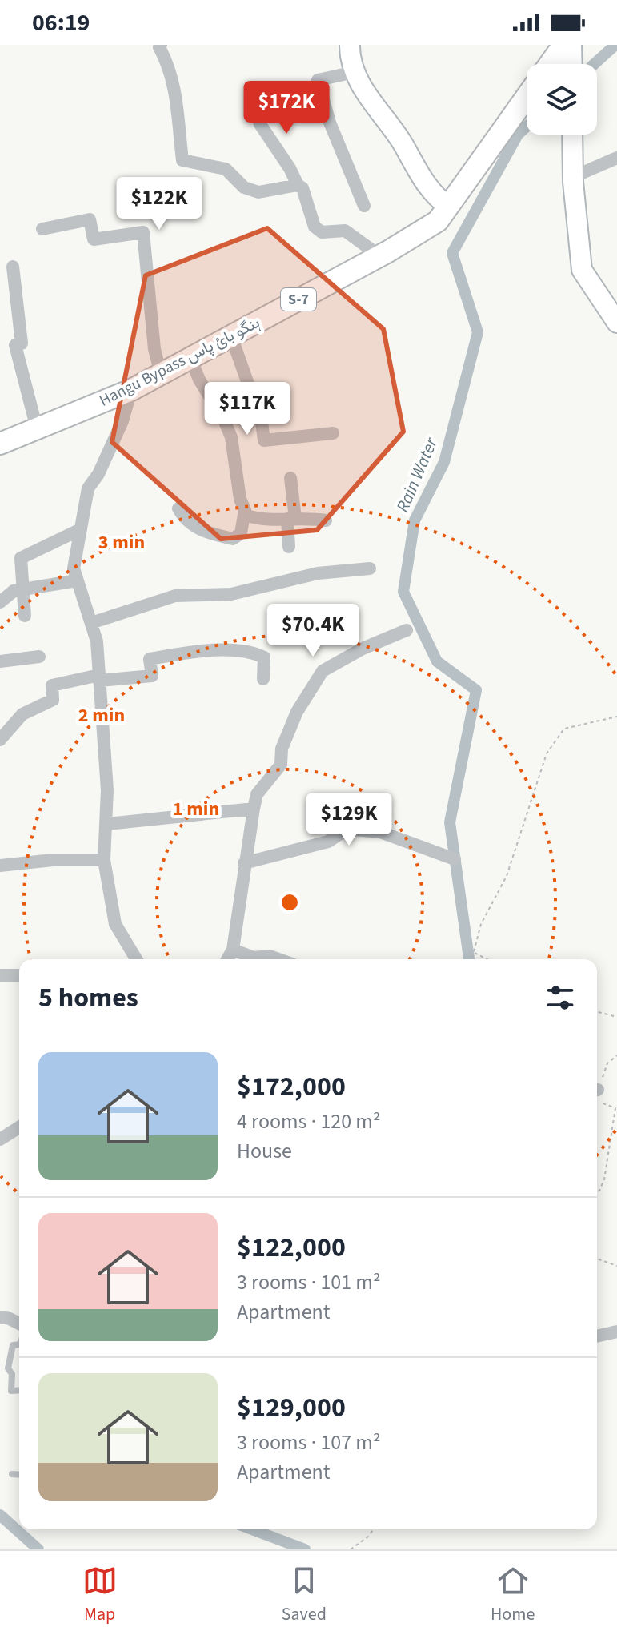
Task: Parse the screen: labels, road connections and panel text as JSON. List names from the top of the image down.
{
  "streets": {
    "main road": ["S-7", "Hangu Bypass ہنگو بائ پاس"]
  },
  "water": ["Rain Water"],
  "page": {
    "status": "06:19",
    "price": [
      "$172K",
      "$122K",
      "$117K",
      "$70.4K",
      "$129K"
    ],
    "heading": "5 homes",
    "list": [
      {
        "name": "$172,000",
        "note": "4 rooms · 120 m² · House"
      },
      {
        "name": "$122,000",
        "note": "3 rooms · 101 m² · Apartment"
      },
      {
        "name": "$129,000",
        "note": "3 rooms · 107 m² · Apartment"
      }
    ],
    "tabs": ["Map", "Saved", "Home"]
  },
  "rings": ["3 min", "2 min", "1 min"]
}
